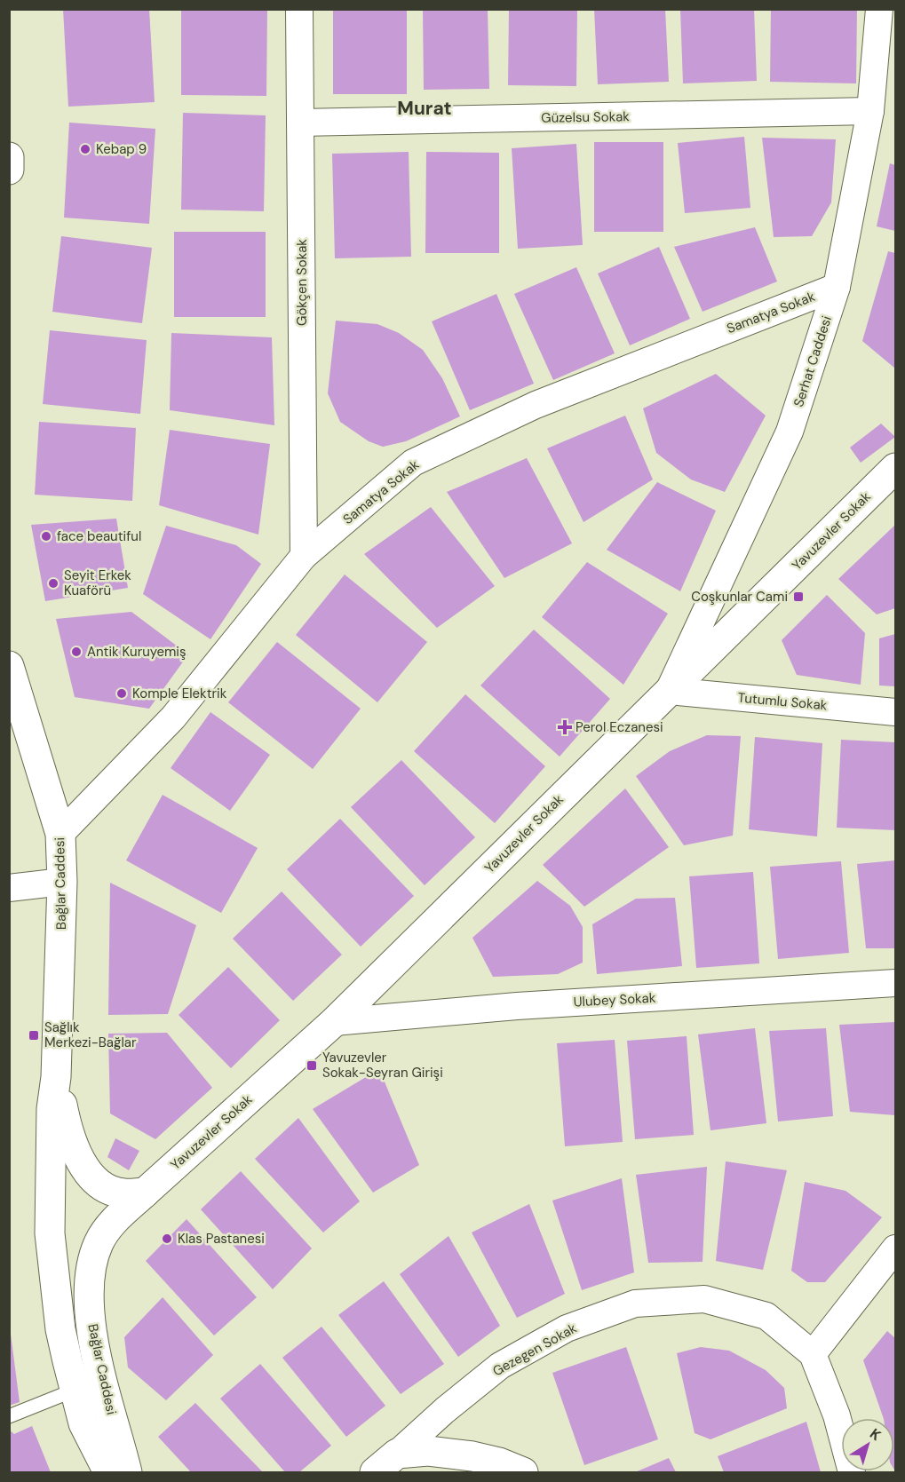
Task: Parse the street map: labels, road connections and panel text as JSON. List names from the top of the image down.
{
  "streets": {
    "main road": ["Yavuzevler Sokak", "Bağlar Caddesi"],
    "street": [
      "Güzelsu Sokak",
      "Gökçen Sokak",
      "Samatya Sokak",
      "Serhat Caddesi",
      "Tutumlu Sokak",
      "Ulubey Sokak",
      "Gezegen Sokak"
    ]
  },
  "crossings": [
    ["Güzelsu Sokak", "Gökçen Sokak"],
    ["Güzelsu Sokak", "Serhat Caddesi"],
    ["Gökçen Sokak", "Samatya Sokak"],
    ["Samatya Sokak", "Serhat Caddesi"],
    ["Samatya Sokak", "Bağlar Caddesi"],
    ["Serhat Caddesi", "Yavuzevler Sokak"],
    ["Serhat Caddesi", "Tutumlu Sokak"],
    ["Yavuzevler Sokak", "Tutumlu Sokak"],
    ["Yavuzevler Sokak", "Bağlar Caddesi"],
    ["Yavuzevler Sokak", "Ulubey Sokak"]
  ],
  "districts": ["Murat"],
  "places": {
    "other": [
      "Kebap 9",
      "face beautiful",
      "Seyit Erkek Kuaförü",
      "Antik Kuruyemiş",
      "Komple Elektrik",
      "Klas Pastanesi"
    ],
    "transit": ["Coşkunlar Cami", "Sağlık Merkezi-Bağlar", "Yavuzevler Sokak-Seyran Girişi"],
    "health": ["Perol Eczanesi"]
  },
  "north": "top right"
}
